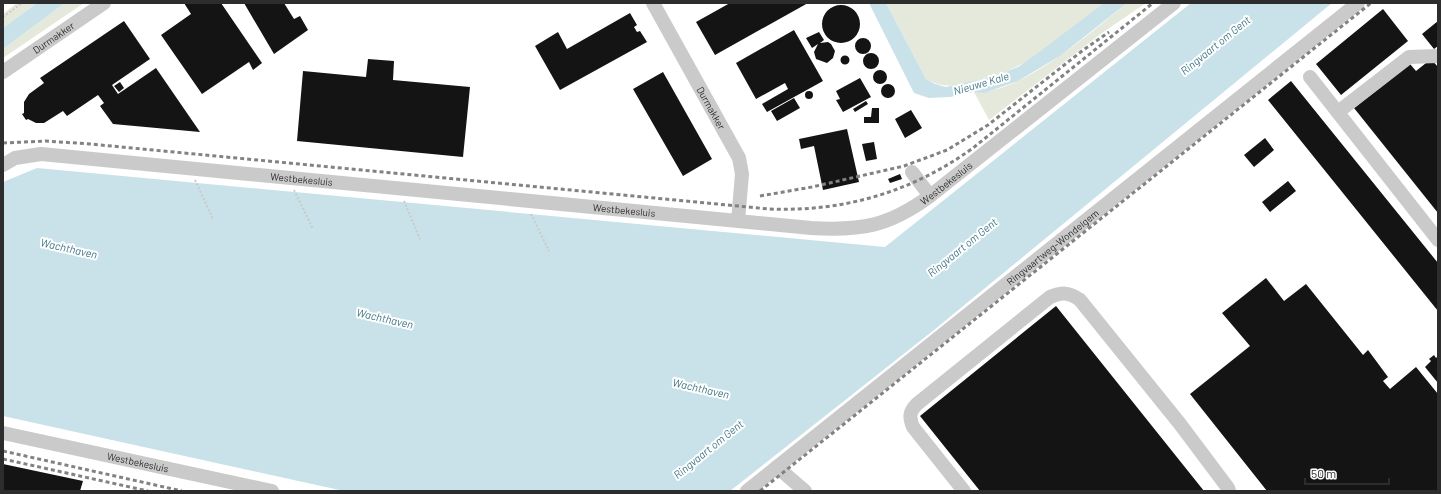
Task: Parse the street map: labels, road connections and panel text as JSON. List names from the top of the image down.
{
  "streets": {
    "street": ["Durmakker", "Westbekesluis", "Ringvaartweg-Wondelgem"]
  },
  "crossings": [
    ["Durmakker", "Westbekesluis"]
  ],
  "water": ["Ringvaart om Gent", "Nieuwe Kale", "Wachthaven"],
  "scale_bar": "50 m"
}
